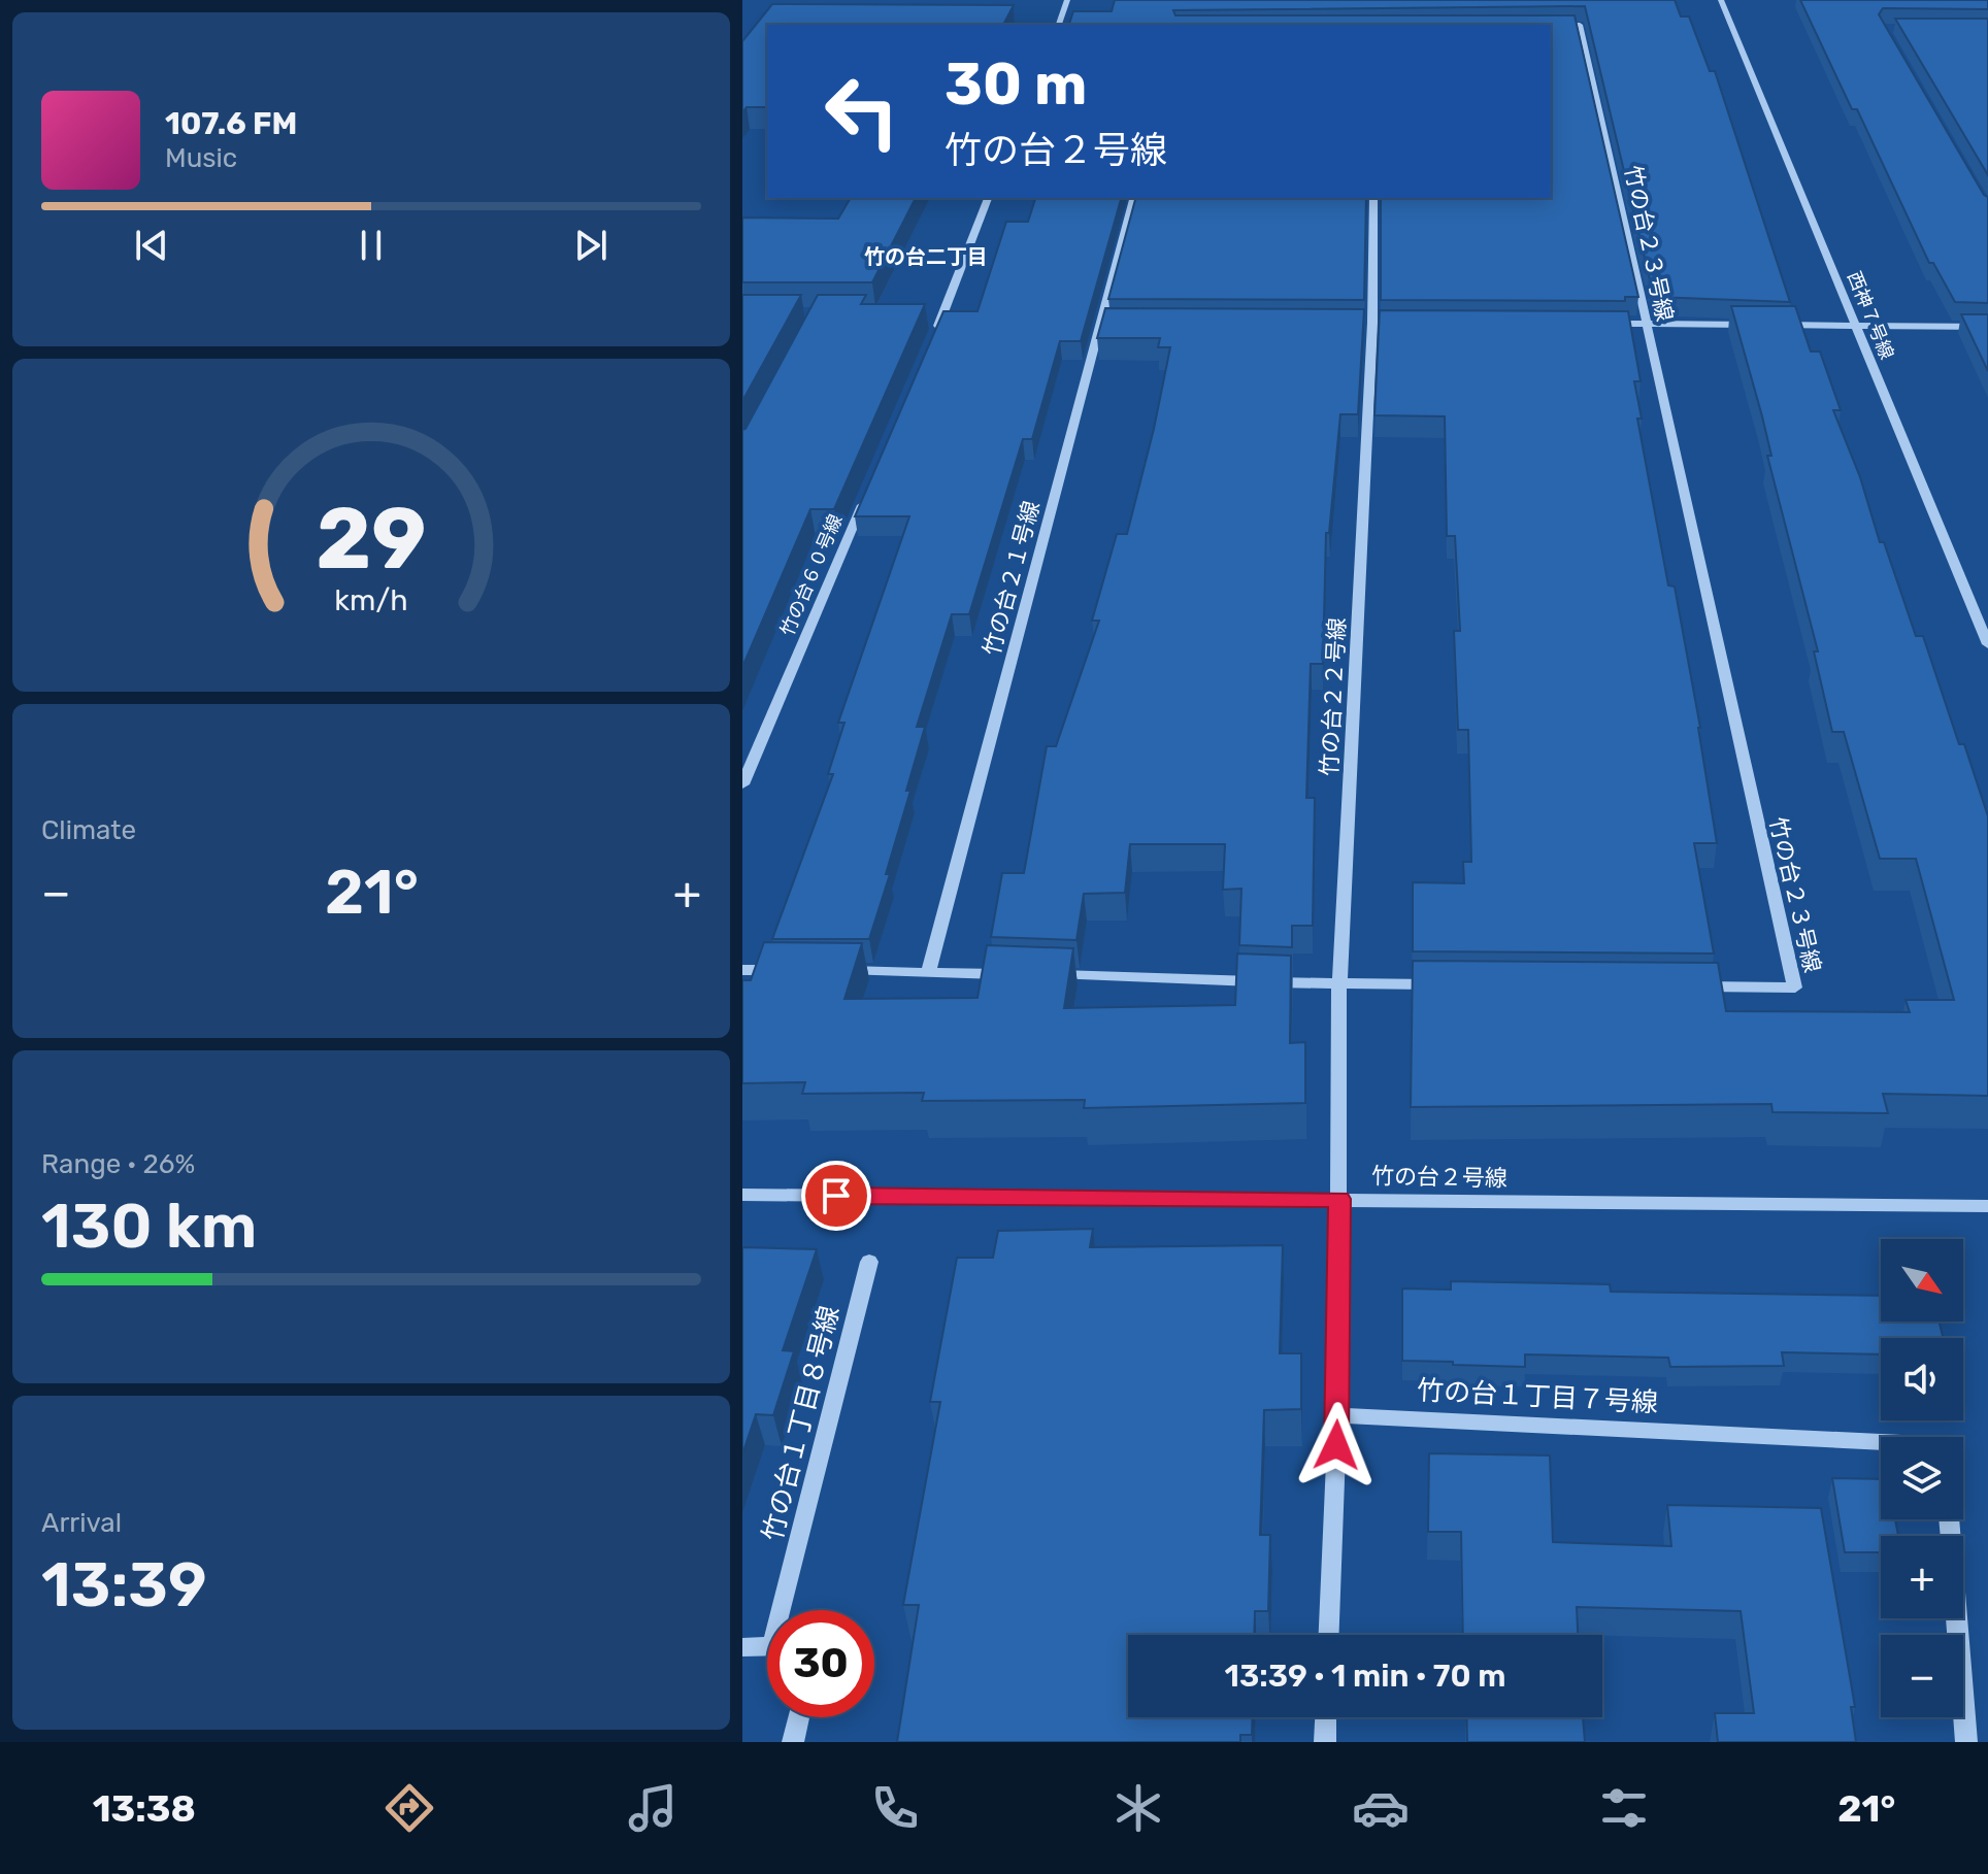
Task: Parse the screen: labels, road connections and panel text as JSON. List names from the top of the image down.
{
  "streets": {
    "street": [
      "竹の台２３号線",
      "西神７号線",
      "竹の台６０号線",
      "竹の台２１号線",
      "竹の台２２号線",
      "竹の台２号線",
      "竹の台１丁目７号線",
      "竹の台１丁目８号線"
    ]
  },
  "crossings": [
    ["竹の台２２号線", "竹の台２号線"]
  ],
  "districts": ["竹の台二丁目"],
  "north": "bottom right",
  "page": {
    "turn": ["30 m", "竹の台２号線"],
    "song": ["107.6 FM", "Music"],
    "tile": [
      "Climate",
      ["Range · 26%", "130 km"],
      ["Arrival", "13:39"]
    ],
    "heat": ["−", "21°", "+"],
    "map_buttons": ["+", "−"],
    "limit": "30",
    "trip": "13:39 · 1 min · 70 m",
    "tabs": ["13:38", "21°"],
    "gauge": ["29", "km/h"]
  }
}
